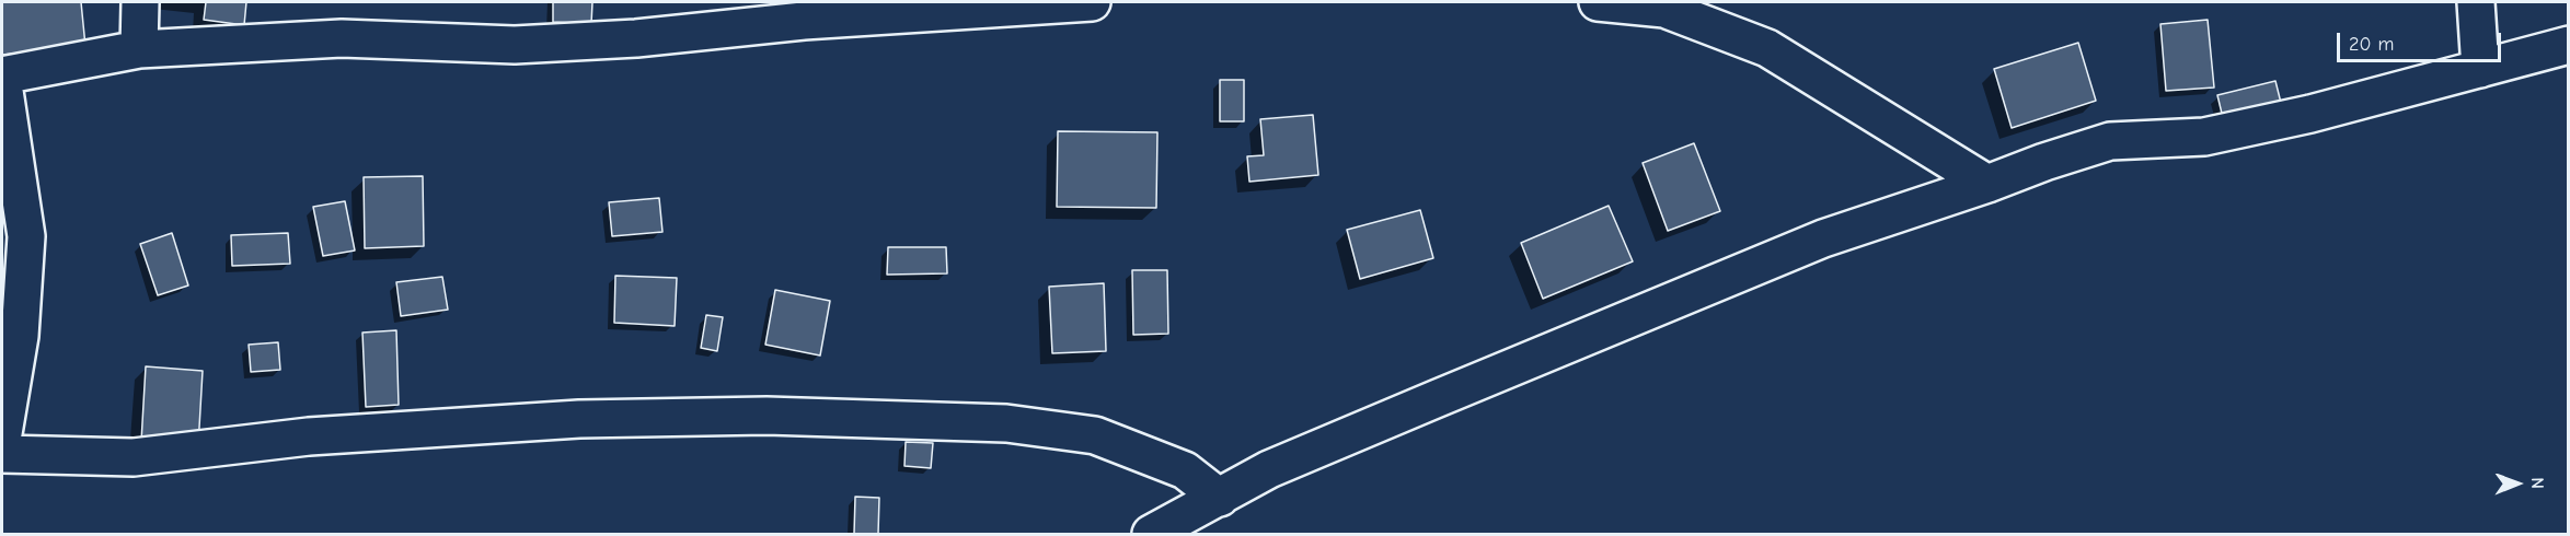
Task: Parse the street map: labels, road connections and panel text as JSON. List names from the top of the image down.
{
  "scale_bar": "20 m",
  "north": "right"
}
